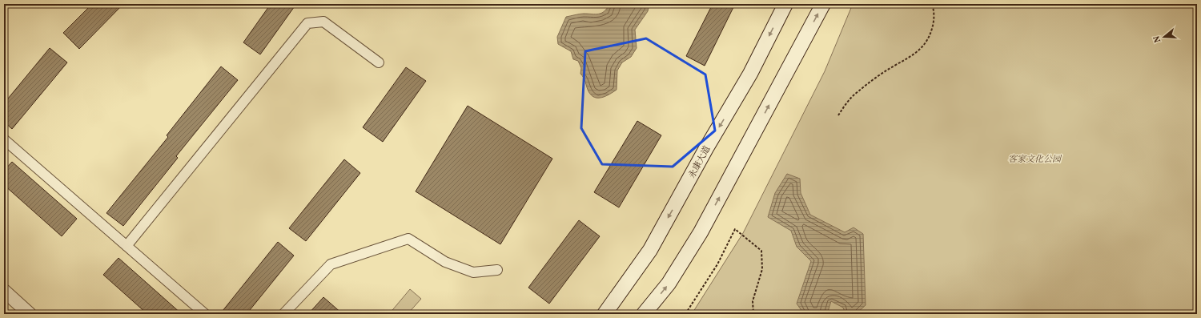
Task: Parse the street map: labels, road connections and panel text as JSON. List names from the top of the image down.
{
  "streets": {
    "main road": ["永康大道"]
  },
  "parks": ["客家文化公园"],
  "north": "left"
}
